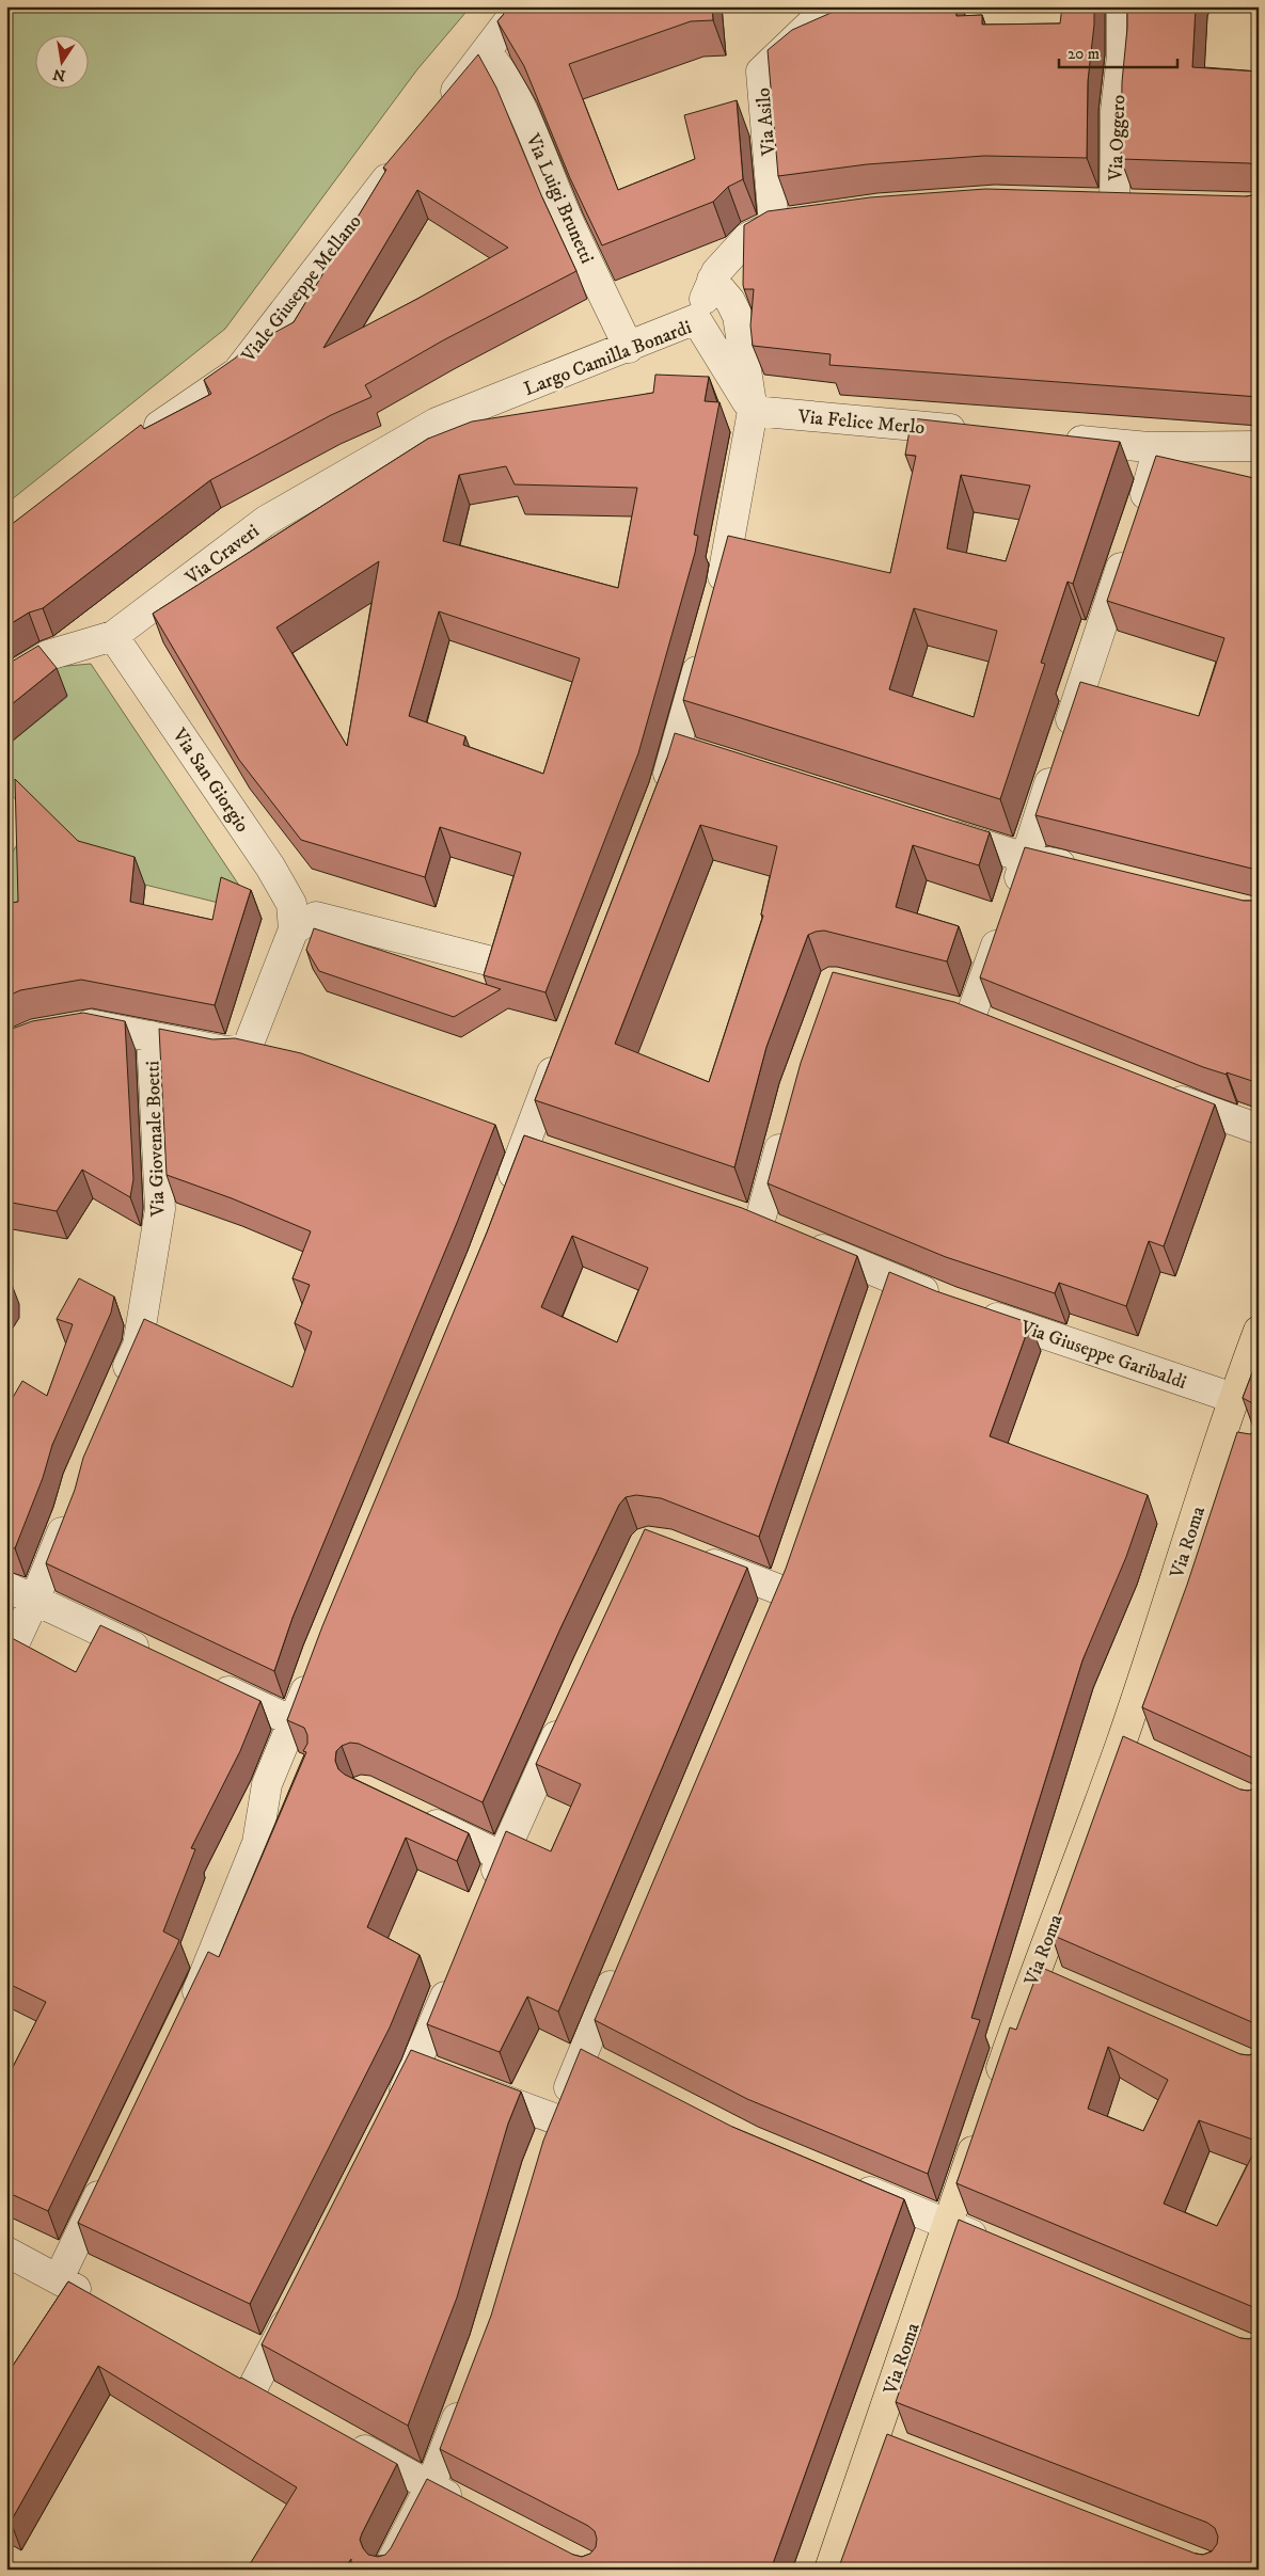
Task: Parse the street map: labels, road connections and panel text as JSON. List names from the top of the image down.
{
  "streets": {
    "main road": ["Via Roma"],
    "street": [
      "Via Asilo",
      "Via Oggero",
      "Via Luigi Brunetti",
      "Viale Giuseppe Mellano",
      "Largo Camilla Bonardi",
      "Via Felice Merlo",
      "Via Craveri",
      "Via San Giorgio",
      "Via Giovenale Boetti",
      "Via Giuseppe Garibaldi"
    ]
  },
  "crossings": [
    ["Via Luigi Brunetti", "Largo Camilla Bonardi"],
    ["Largo Camilla Bonardi", "Via Felice Merlo"],
    ["Largo Camilla Bonardi", "Via Craveri"],
    ["Via Craveri", "Via San Giorgio"],
    ["Via Giuseppe Garibaldi", "Via Roma"]
  ],
  "scale_bar": "20 m",
  "north": "bottom"
}
